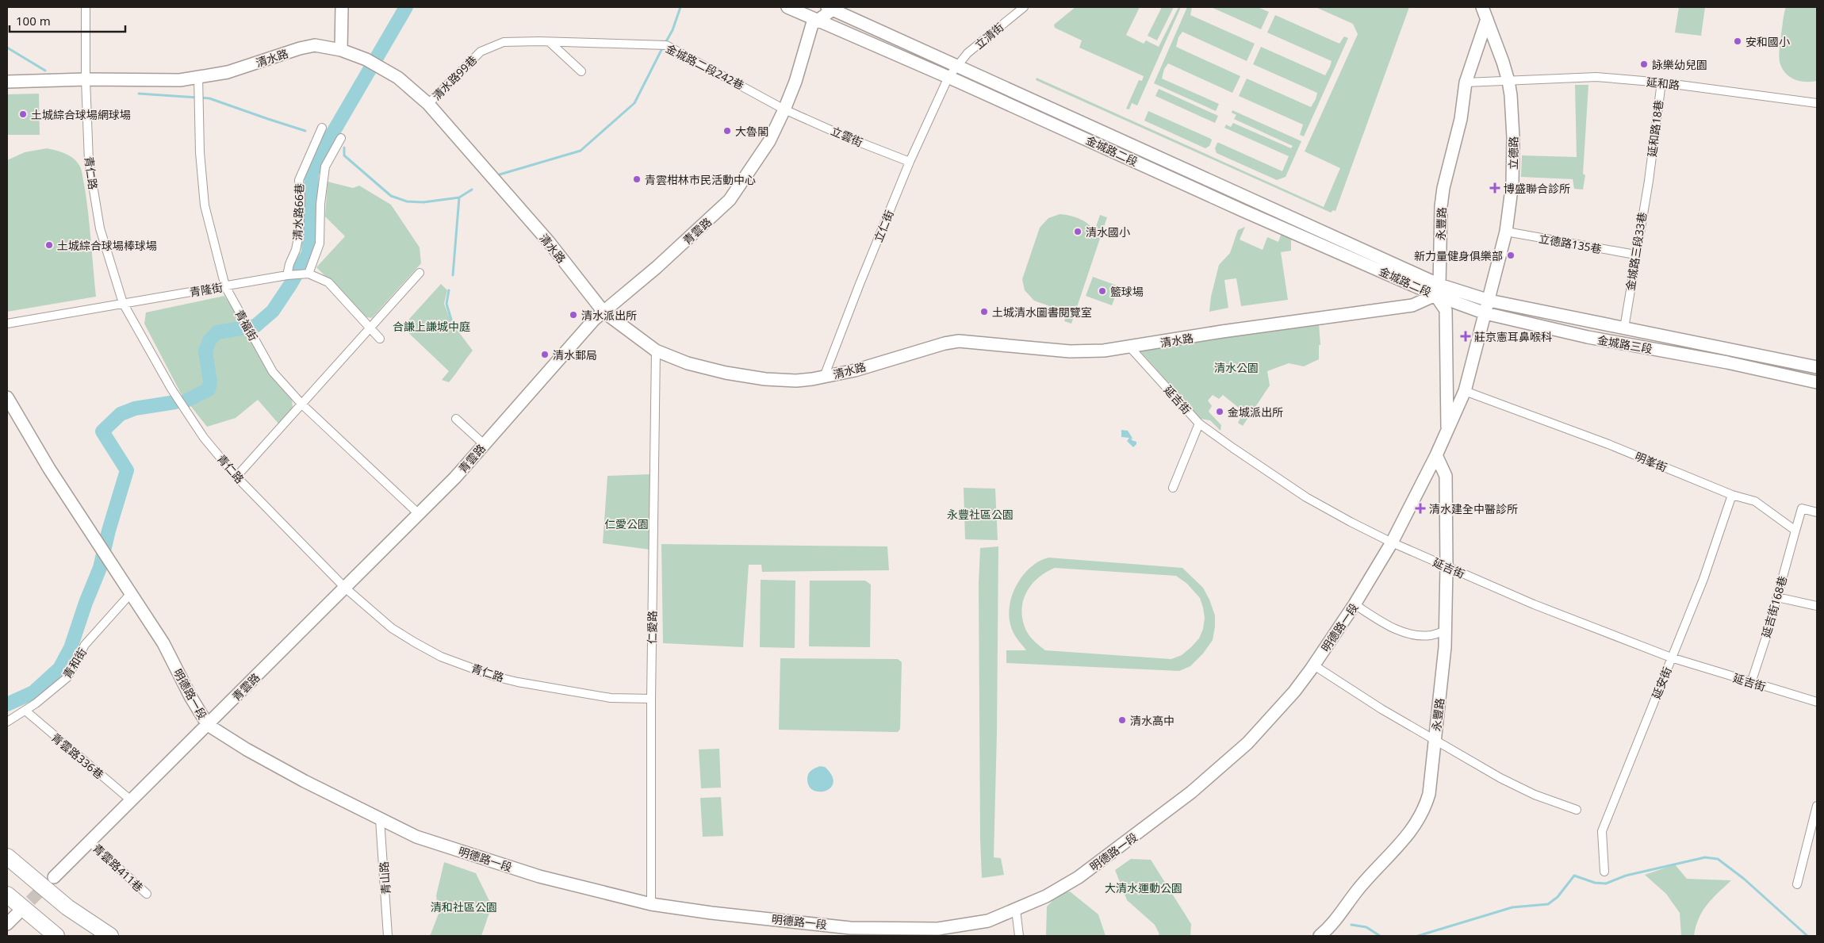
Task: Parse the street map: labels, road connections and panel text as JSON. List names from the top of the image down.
{
  "streets": {
    "street": [
      "立清街",
      "清水路",
      "金城路二段242巷",
      "清水路99巷",
      "延和路",
      "延和路18巷",
      "立雲街",
      "金城路二段",
      "立德路",
      "青仁路",
      "清水路66巷",
      "永豐路",
      "立仁街",
      "青雲路",
      "立德路135巷",
      "金城路三段33巷",
      "青隆街",
      "青福街",
      "金城路三段",
      "延吉街",
      "明峯街",
      "延吉街168巷",
      "仁愛路",
      "明德路一段",
      "青和街",
      "延安街",
      "青雲路336巷",
      "青雲路411巷",
      "青山路"
    ]
  },
  "crossings": [
    ["立清街", "金城路二段"],
    ["立清街", "立仁街"],
    ["清水路", "清水路99巷"],
    ["清水路", "金城路二段"],
    ["清水路", "青仁路"],
    ["清水路", "永豐路"],
    ["清水路", "立仁街"],
    ["清水路", "青雲路"],
    ["清水路", "青福街"],
    ["清水路", "金城路三段"],
    ["清水路", "延吉街"],
    ["清水路", "仁愛路"],
    ["金城路二段242巷", "清水路99巷"],
    ["金城路二段242巷", "立雲街"],
    ["金城路二段242巷", "青雲路"],
    ["延和路", "延和路18巷"],
    ["延和路", "立德路"],
    ["延和路", "永豐路"],
    ["延和路18巷", "金城路三段33巷"],
    ["立雲街", "立仁街"],
    ["立雲街", "青雲路"],
    ["金城路二段", "永豐路"],
    ["金城路二段", "立仁街"],
    ["金城路二段", "青雲路"],
    ["金城路二段", "金城路三段"],
    ["立德路", "永豐路"],
    ["立德路", "立德路135巷"],
    ["立德路", "金城路三段"],
    ["立德路", "明德路一段"],
    ["青仁路", "青雲路"],
    ["青仁路", "青隆街"],
    ["青仁路", "仁愛路"],
    ["清水路66巷", "青隆街"],
    ["永豐路", "金城路三段"],
    ["永豐路", "延吉街"],
    ["永豐路", "明德路一段"],
    ["青雲路", "青福街"],
    ["青雲路", "明德路一段"],
    ["青雲路", "青雲路336巷"],
    ["青雲路", "青雲路411巷"],
    ["立德路135巷", "金城路三段33巷"],
    ["金城路三段33巷", "金城路三段"],
    ["青隆街", "青福街"],
    ["金城路三段", "明德路一段"],
    ["延吉街", "延吉街168巷"],
    ["延吉街", "明德路一段"],
    ["延吉街", "延安街"],
    ["明峯街", "延吉街168巷"],
    ["明峯街", "明德路一段"],
    ["明峯街", "延安街"],
    ["仁愛路", "明德路一段"],
    ["明德路一段", "青和街"],
    ["明德路一段", "青山路"],
    ["青和街", "青雲路336巷"]
  ],
  "parks": [
    "合謙上謙城中庭",
    "清水公園",
    "永豐社區公園",
    "仁愛公園",
    "大清水運動公園",
    "清和社區公園"
  ],
  "places": {
    "other": [
      "安和國小",
      "詠樂幼兒園",
      "土城綜合球場網球場",
      "大魯閣",
      "青雲柑林市民活動中心",
      "清水國小",
      "土城綜合球場棒球場",
      "新力量健身俱樂部",
      "籃球場",
      "土城清水圖書閱覽室",
      "清水派出所",
      "清水郵局",
      "金城派出所",
      "清水高中"
    ],
    "health": ["博盛聯合診所", "莊京憲耳鼻喉科", "清水建全中醫診所"]
  },
  "scale_bar": "100 m"
}
